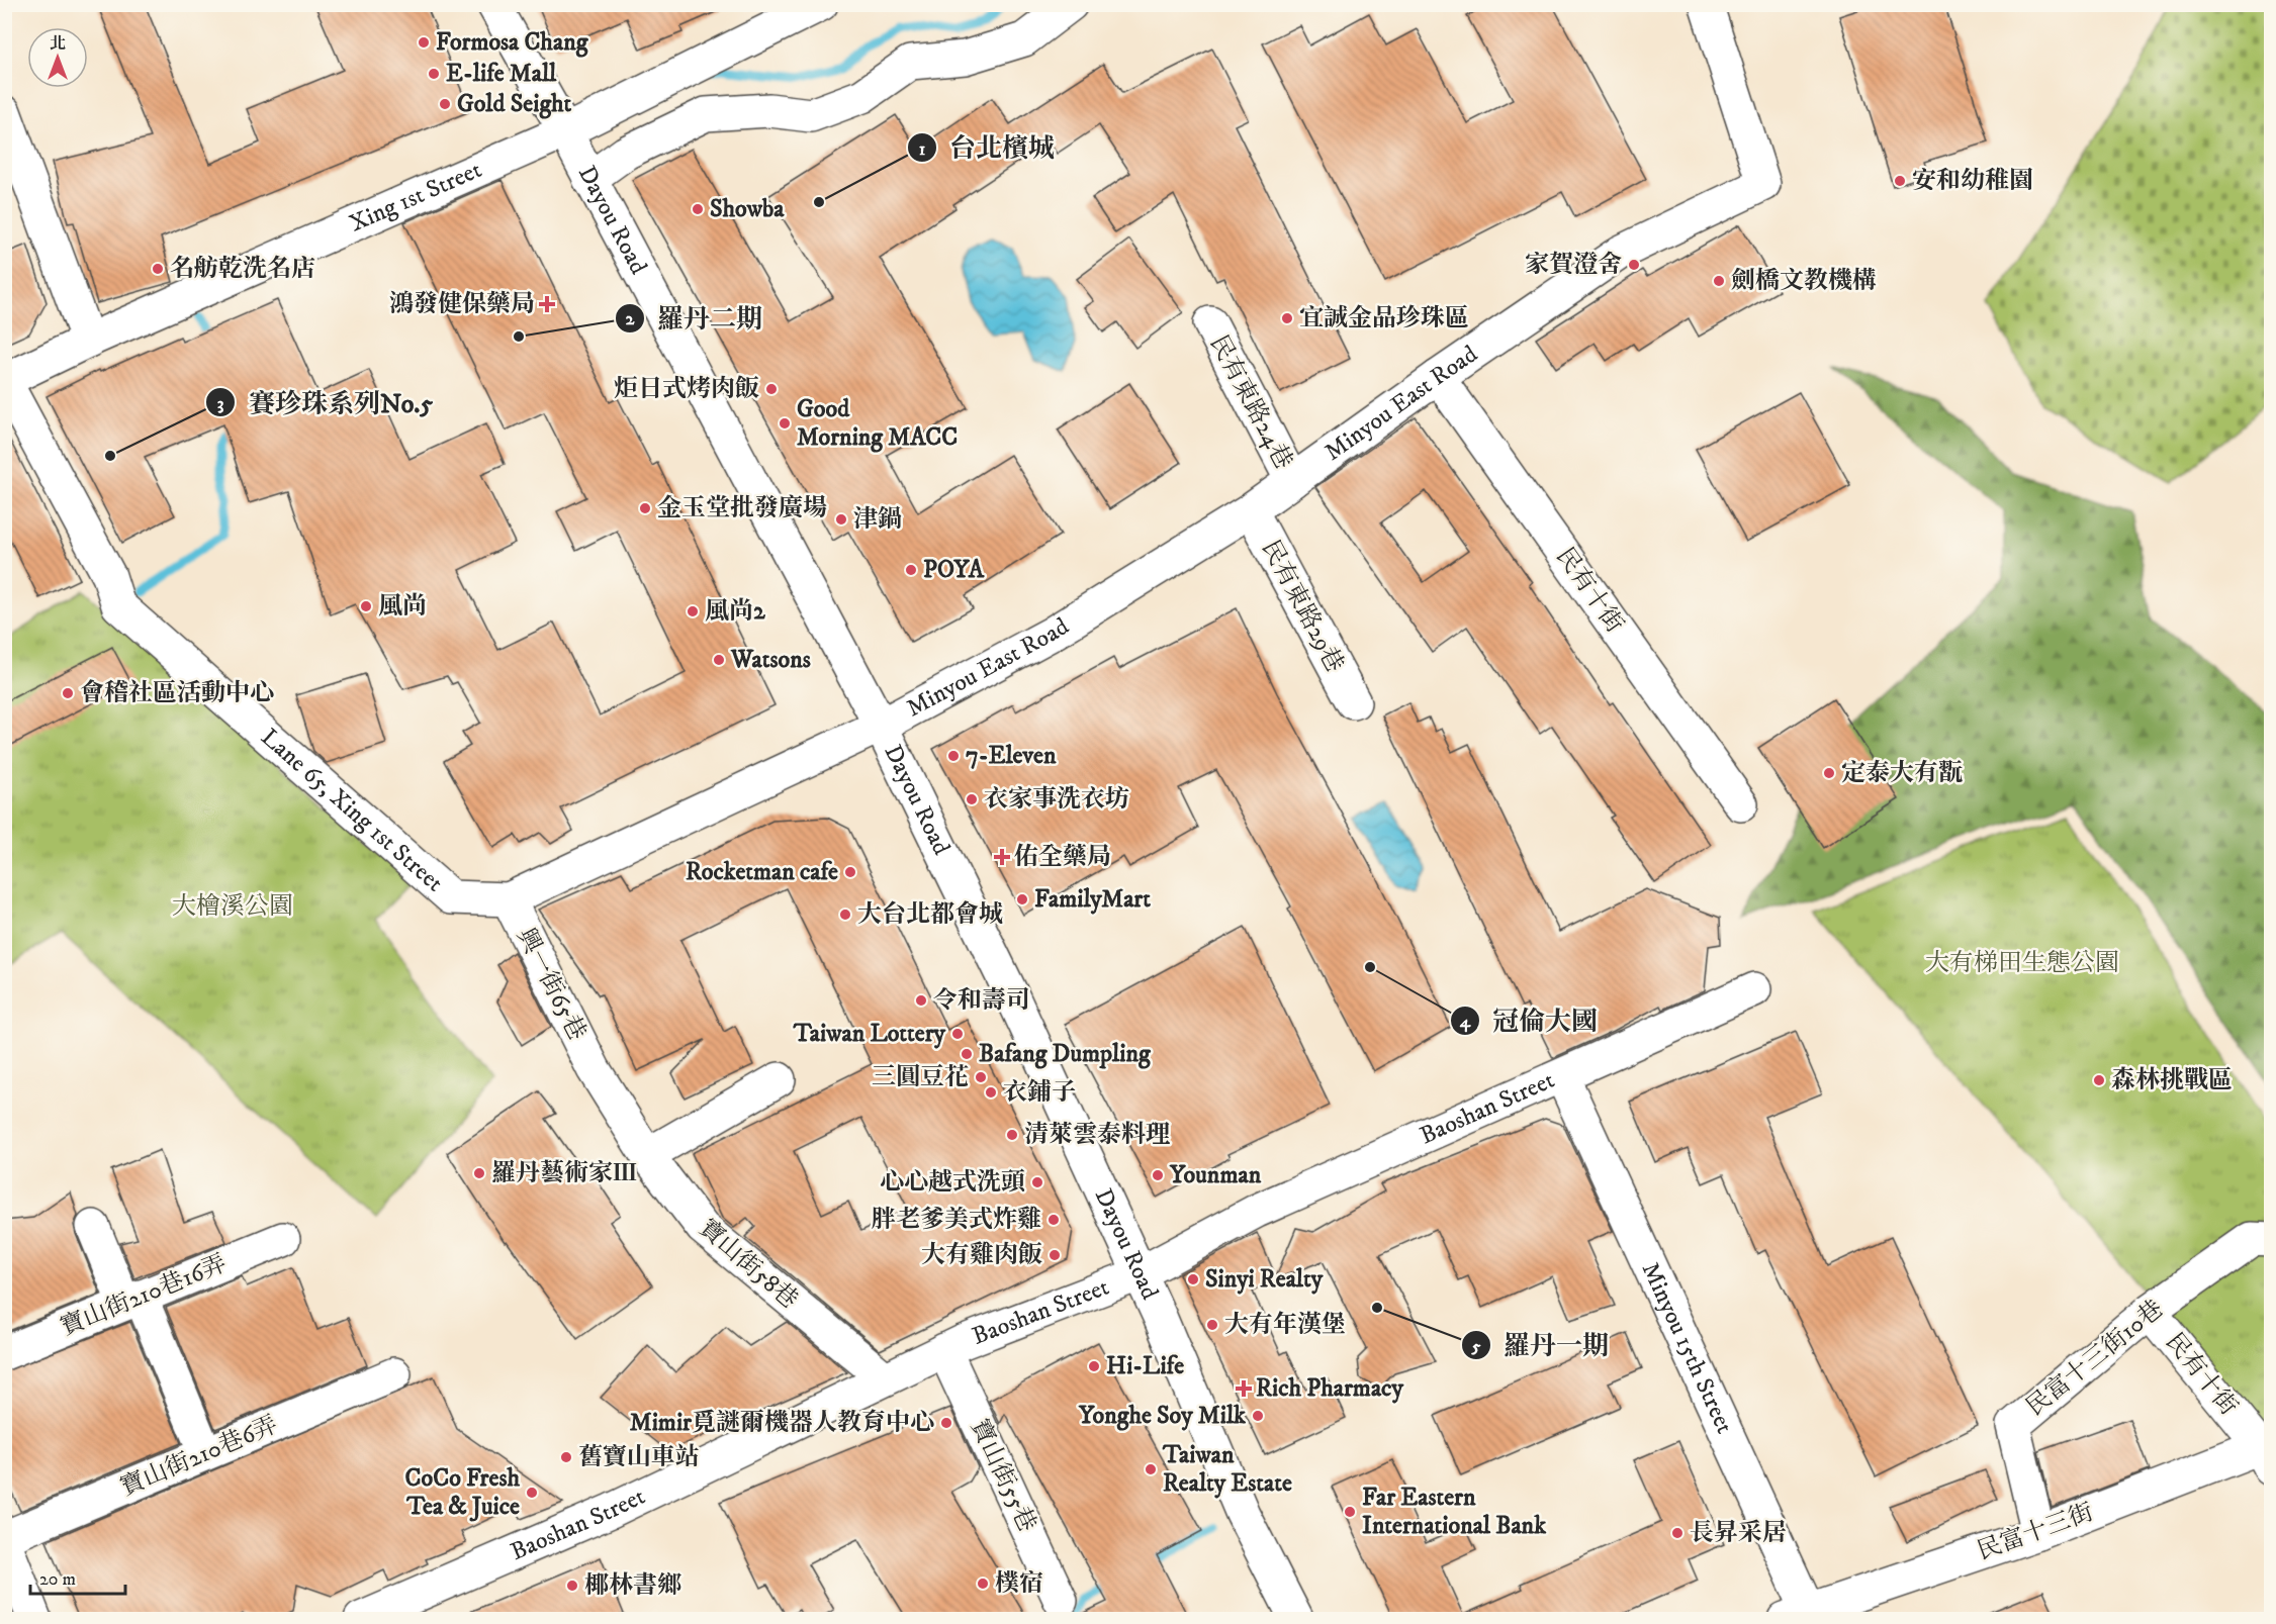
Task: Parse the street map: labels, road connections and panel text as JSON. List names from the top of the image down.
{
  "streets": {
    "street": [
      "Xing 1st Street",
      "Dayou Road",
      "民有東路24巷",
      "Minyou East Road",
      "民有十街",
      "民有東路29巷",
      "Lane 65, Xing 1st Street",
      "興一街65巷",
      "Baoshan Street",
      "寶山街58巷",
      "寶山街210巷16弄",
      "Minyou 15th Street",
      "民富十三街10巷",
      "寶山街210巷6弄",
      "寶山街55巷",
      "民富十三街"
    ]
  },
  "crossings": [
    ["Xing 1st Street", "Dayou Road"],
    ["Xing 1st Street", "Lane 65, Xing 1st Street"],
    ["Dayou Road", "Minyou East Road"],
    ["Dayou Road", "Lane 65, Xing 1st Street"],
    ["Dayou Road", "Baoshan Street"],
    ["民有東路24巷", "Minyou East Road"],
    ["Minyou East Road", "民有十街"],
    ["Minyou East Road", "民有東路29巷"],
    ["Minyou East Road", "Lane 65, Xing 1st Street"],
    ["民有十街", "民富十三街10巷"],
    ["民有十街", "民富十三街"],
    ["Lane 65, Xing 1st Street", "興一街65巷"],
    ["興一街65巷", "寶山街58巷"],
    ["Baoshan Street", "寶山街58巷"],
    ["Baoshan Street", "Minyou 15th Street"],
    ["Baoshan Street", "寶山街55巷"],
    ["Minyou 15th Street", "民富十三街"],
    ["民富十三街10巷", "民富十三街"]
  ],
  "parks": ["大檜溪公園", "大有梯田生態公園"],
  "places": {
    "other": [
      "Formosa Chang",
      "E-life Mall",
      "Gold Seight",
      "安和幼稚園",
      "台北檳城",
      "Showba",
      "家賀澄舍",
      "名舫乾洗名店",
      "劍橋文教機構",
      "宜誠金品珍珠區",
      "羅丹二期",
      "炬日式烤肉飯",
      "Good Morning MACC",
      "賽珍珠系列No.5",
      "金玉堂批發廣場",
      "津鍋",
      "POYA",
      "風尚",
      "風尚2",
      "Watsons",
      "會稽社區活動中心",
      "7-Eleven",
      "定泰大有翫",
      "衣家事洗衣坊",
      "Rocketman cafe",
      "FamilyMart",
      "大台北都會城",
      "冠倫大國",
      "令和壽司",
      "Taiwan Lottery",
      "Bafang Dumpling",
      "三圓豆花",
      "森林挑戰區",
      "衣鋪子",
      "清萊雲泰料理",
      "羅丹藝術家Ⅲ",
      "Younman",
      "心心越式洗頭",
      "胖老爹美式炸雞",
      "大有雞肉飯",
      "Sinyi Realty",
      "羅丹一期",
      "大有年漢堡",
      "Hi-Life",
      "Yonghe Soy Milk",
      "Mimir覓謎爾機器人教育中心",
      "舊寶山車站",
      "Taiwan Realty Estate",
      "CoCo Fresh Tea & Juice",
      "Far Eastern International Bank",
      "長昇采居",
      "樸宿",
      "椰林書鄉"
    ],
    "health": ["鴻發健保藥局", "佑全藥局", "Rich Pharmacy"]
  },
  "scale_bar": "20 m",
  "north": "top"
}
